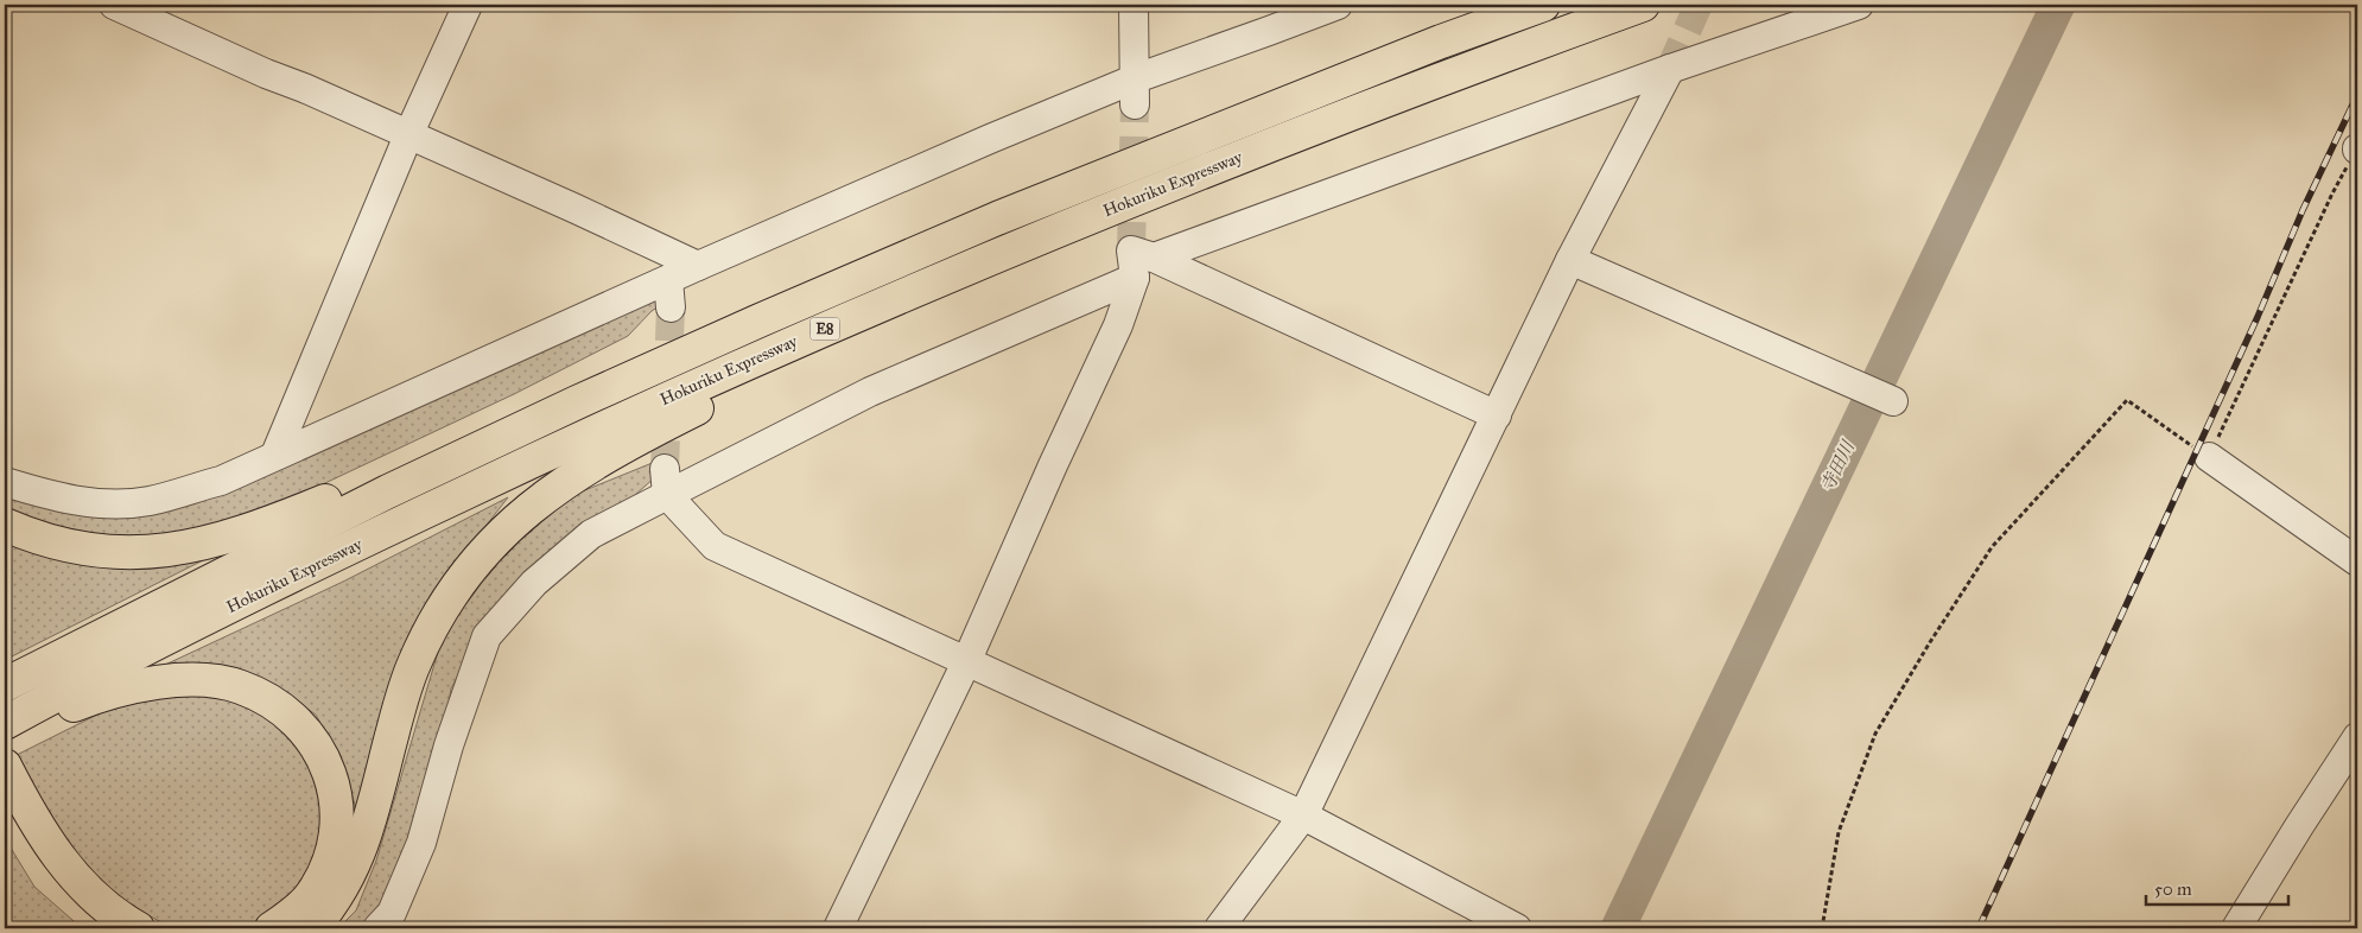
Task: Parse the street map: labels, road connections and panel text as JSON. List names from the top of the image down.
{
  "streets": {
    "highway": ["Hokuriku Expressway", "E8"]
  },
  "water": ["寺田川"],
  "scale_bar": "50 m"
}
